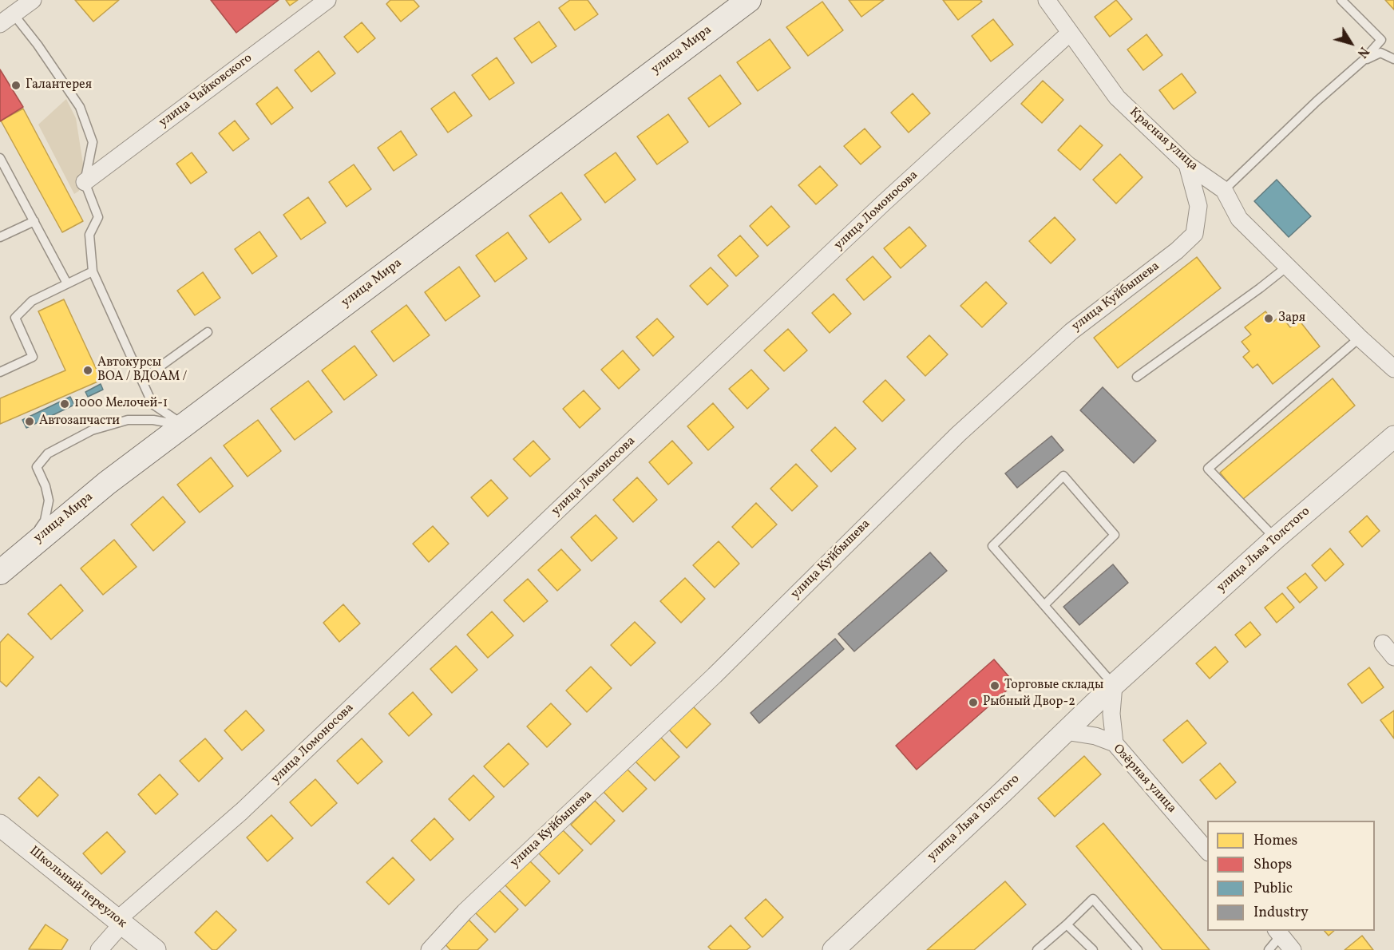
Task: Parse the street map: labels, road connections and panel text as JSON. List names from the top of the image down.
{
  "streets": {
    "main road": ["улица Мира"],
    "street": [
      "улица Чайковского",
      "Красная улица",
      "улица Ломоносова",
      "улица Куйбышева",
      "улица Льва Толстого",
      "Озёрная улица",
      "Школьный переулок"
    ]
  },
  "crossings": [
    ["Красная улица", "улица Ломоносова"],
    ["Красная улица", "улица Куйбышева"],
    ["улица Ломоносова", "Школьный переулок"],
    ["улица Льва Толстого", "Озёрная улица"]
  ],
  "places": [
    "Галантерея",
    "Заря",
    "Автокурсы ВОА / ВДОАМ /",
    "1000 Мелочей-1",
    "Автозапчасти",
    "Торговые склады",
    "Рыбный Двор-2"
  ],
  "legend": [
    "Homes",
    "Shops",
    "Public",
    "Industry"
  ],
  "north": "bottom right"
}
